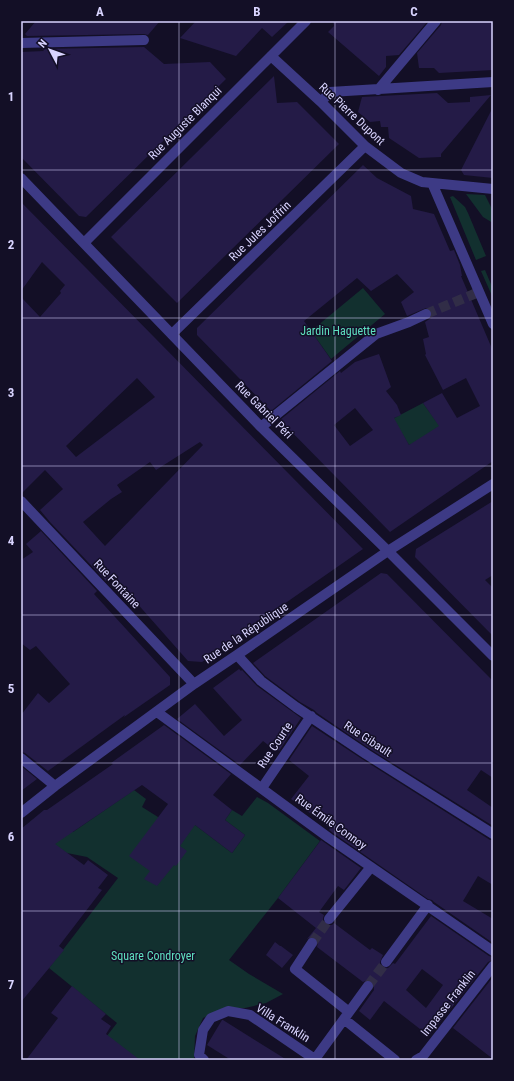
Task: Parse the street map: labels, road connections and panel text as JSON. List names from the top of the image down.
{
  "streets": {
    "street": [
      "Rue Pierre Dupont",
      "Rue Auguste Blanqui",
      "Rue Jules Joffrin",
      "Rue Gabriel Péri",
      "Rue Fontaine",
      "Rue de la République",
      "Rue Gibault",
      "Rue Courte",
      "Rue Émile Connoy",
      "Impasse Franklin",
      "Villa Franklin"
    ]
  },
  "crossings": [
    ["Rue Pierre Dupont", "Rue Auguste Blanqui"],
    ["Rue Pierre Dupont", "Rue Jules Joffrin"],
    ["Rue Auguste Blanqui", "Rue Gabriel Péri"],
    ["Rue Jules Joffrin", "Rue Gabriel Péri"],
    ["Rue Gabriel Péri", "Rue de la République"],
    ["Rue Fontaine", "Rue de la République"],
    ["Rue de la République", "Rue Gibault"],
    ["Rue de la République", "Rue Émile Connoy"],
    ["Rue Gibault", "Rue Courte"],
    ["Rue Courte", "Rue Émile Connoy"]
  ],
  "parks": ["Jardin Haguette", "Square Condroyer"],
  "north": "top left",
  "grid": {
    "columns": ["A", "B", "C"],
    "rows": [
      "1",
      "2",
      "3",
      "4",
      "5",
      "6",
      "7"
    ]
  }
}
